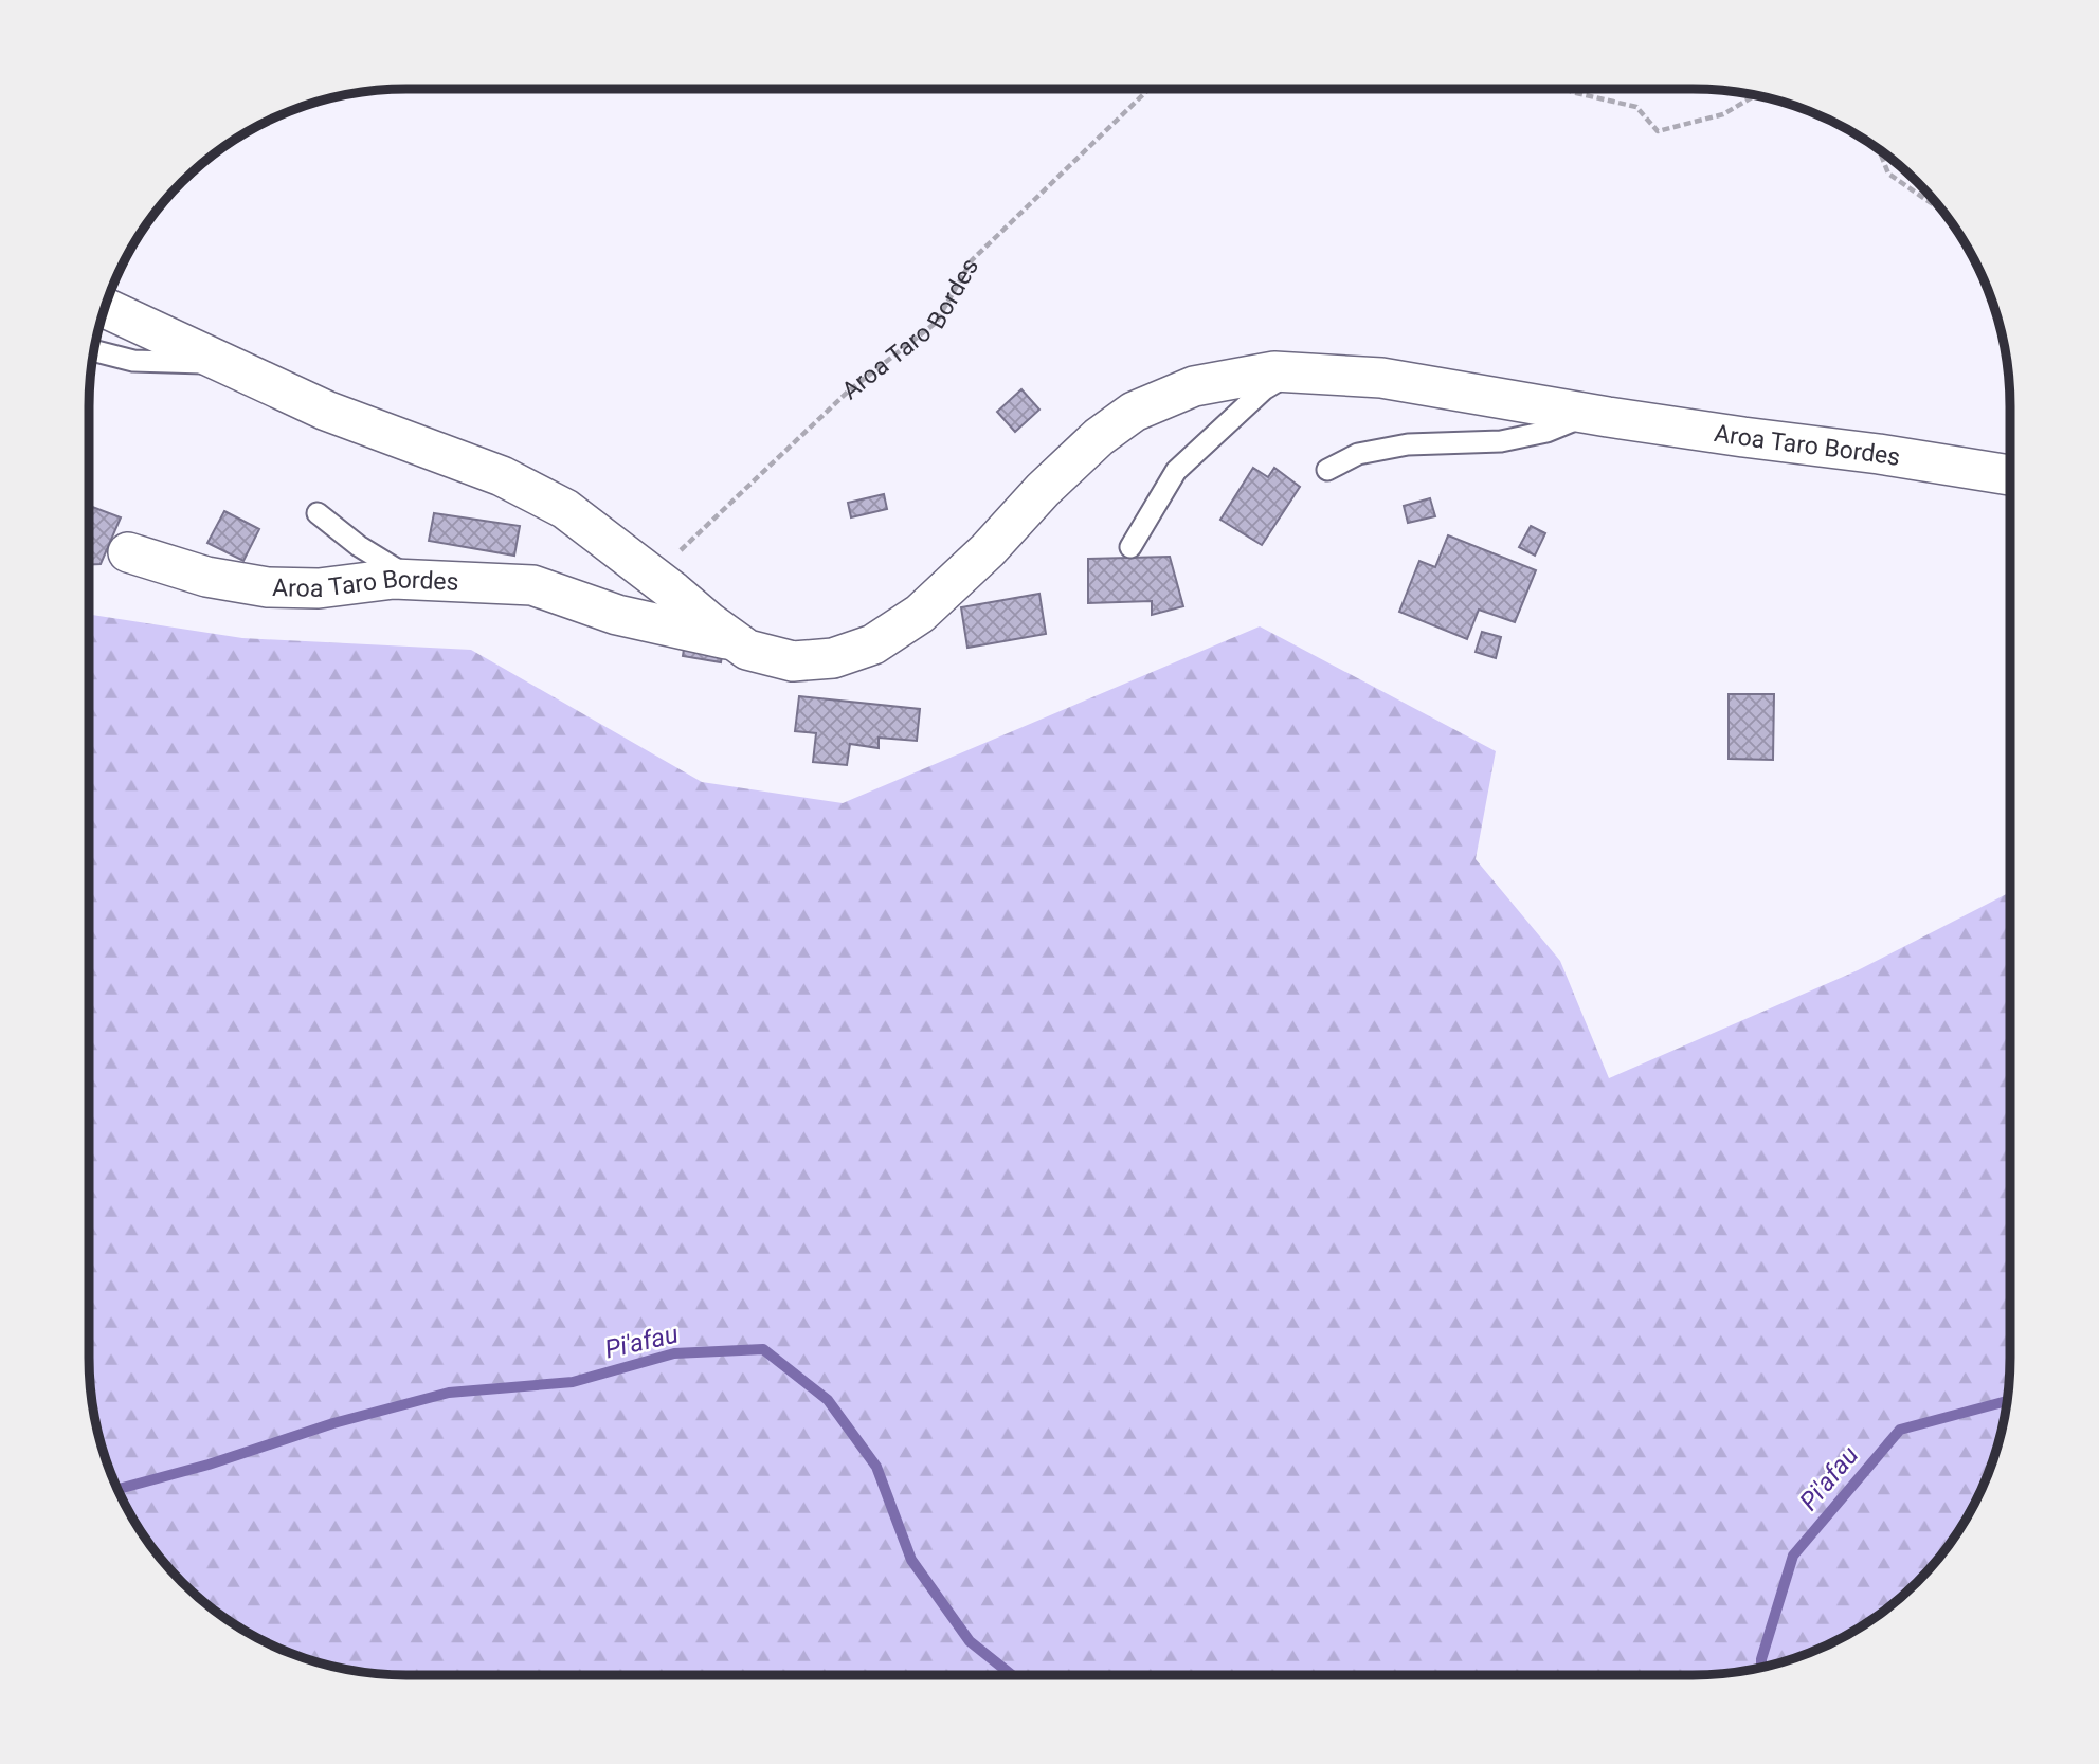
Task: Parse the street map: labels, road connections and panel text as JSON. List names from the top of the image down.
{
  "streets": {
    "street": ["Aroa Taro Bordes"]
  },
  "water": ["Pi'afau"]
}
